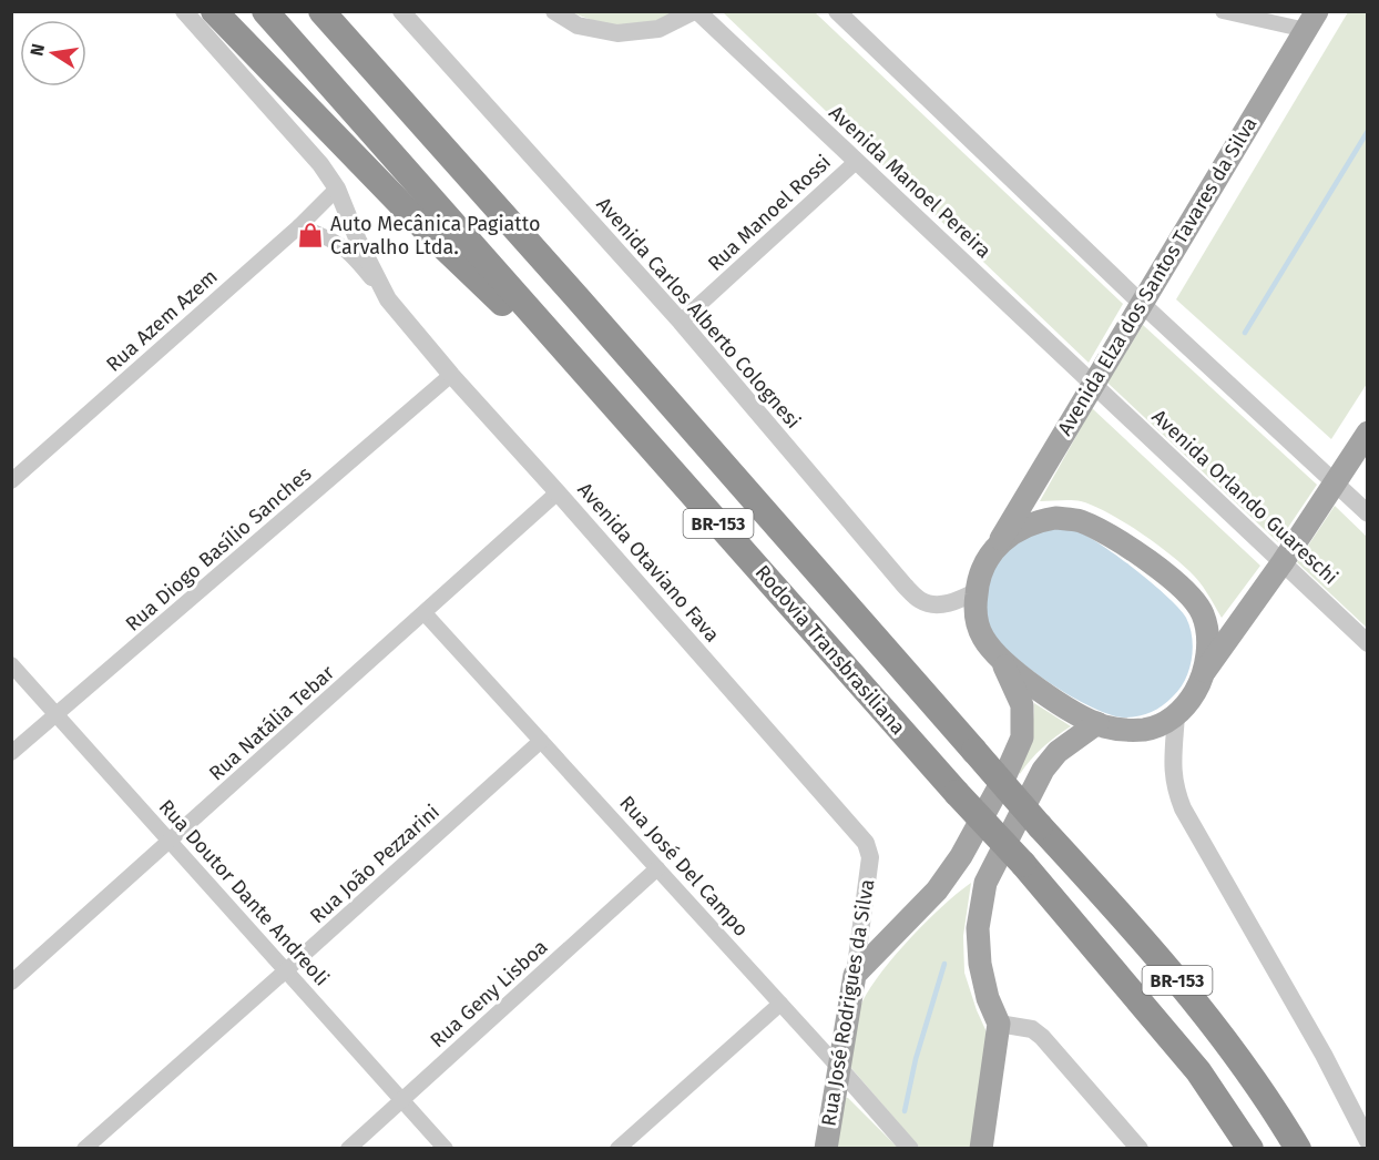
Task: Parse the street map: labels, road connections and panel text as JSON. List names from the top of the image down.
{
  "streets": {
    "highway": ["BR-153", "Rodovia Transbrasiliana"],
    "main road": ["Avenida Elza dos Santos Tavares da Silva", "Rua José Rodrigues da Silva"],
    "street": [
      "Avenida Manoel Pereira",
      "Rua Manoel Rossi",
      "Avenida Carlos Alberto Colognesi",
      "Rua Azem Azem",
      "Avenida Orlando Guareschi",
      "Rua Diogo Basílio Sanches",
      "Avenida Otaviano Fava",
      "Rua Natália Tebar",
      "Rua João Pezzarini",
      "Rua José Del Campo",
      "Rua Doutor Dante Andreoli",
      "Rua Geny Lisboa"
    ]
  },
  "crossings": [
    ["Avenida Manoel Pereira", "Rua Manoel Rossi"],
    ["Avenida Manoel Pereira", "Avenida Elza dos Santos Tavares da Silva"],
    ["Avenida Manoel Pereira", "Avenida Orlando Guareschi"],
    ["Rua Manoel Rossi", "Avenida Carlos Alberto Colognesi"],
    ["Avenida Elza dos Santos Tavares da Silva", "Avenida Carlos Alberto Colognesi"],
    ["Avenida Elza dos Santos Tavares da Silva", "Avenida Orlando Guareschi"],
    ["Rua Azem Azem", "Avenida Otaviano Fava"],
    ["Rua Diogo Basílio Sanches", "Avenida Otaviano Fava"],
    ["Rua Diogo Basílio Sanches", "Rua Doutor Dante Andreoli"],
    ["Avenida Otaviano Fava", "Rua Natália Tebar"],
    ["Avenida Otaviano Fava", "Rua José Rodrigues da Silva"],
    ["Rua Natália Tebar", "Rua José Del Campo"],
    ["Rua Natália Tebar", "Rua Doutor Dante Andreoli"],
    ["Rua João Pezzarini", "Rua José Del Campo"],
    ["Rua João Pezzarini", "Rua Doutor Dante Andreoli"],
    ["Rua José Del Campo", "Rua Geny Lisboa"],
    ["Rua José Del Campo", "Rua José Rodrigues da Silva"],
    ["Rua Doutor Dante Andreoli", "Rua Geny Lisboa"]
  ],
  "places": {
    "shop": ["Auto Mecânica Pagiatto Carvalho Ltda."]
  },
  "north": "left"
}
